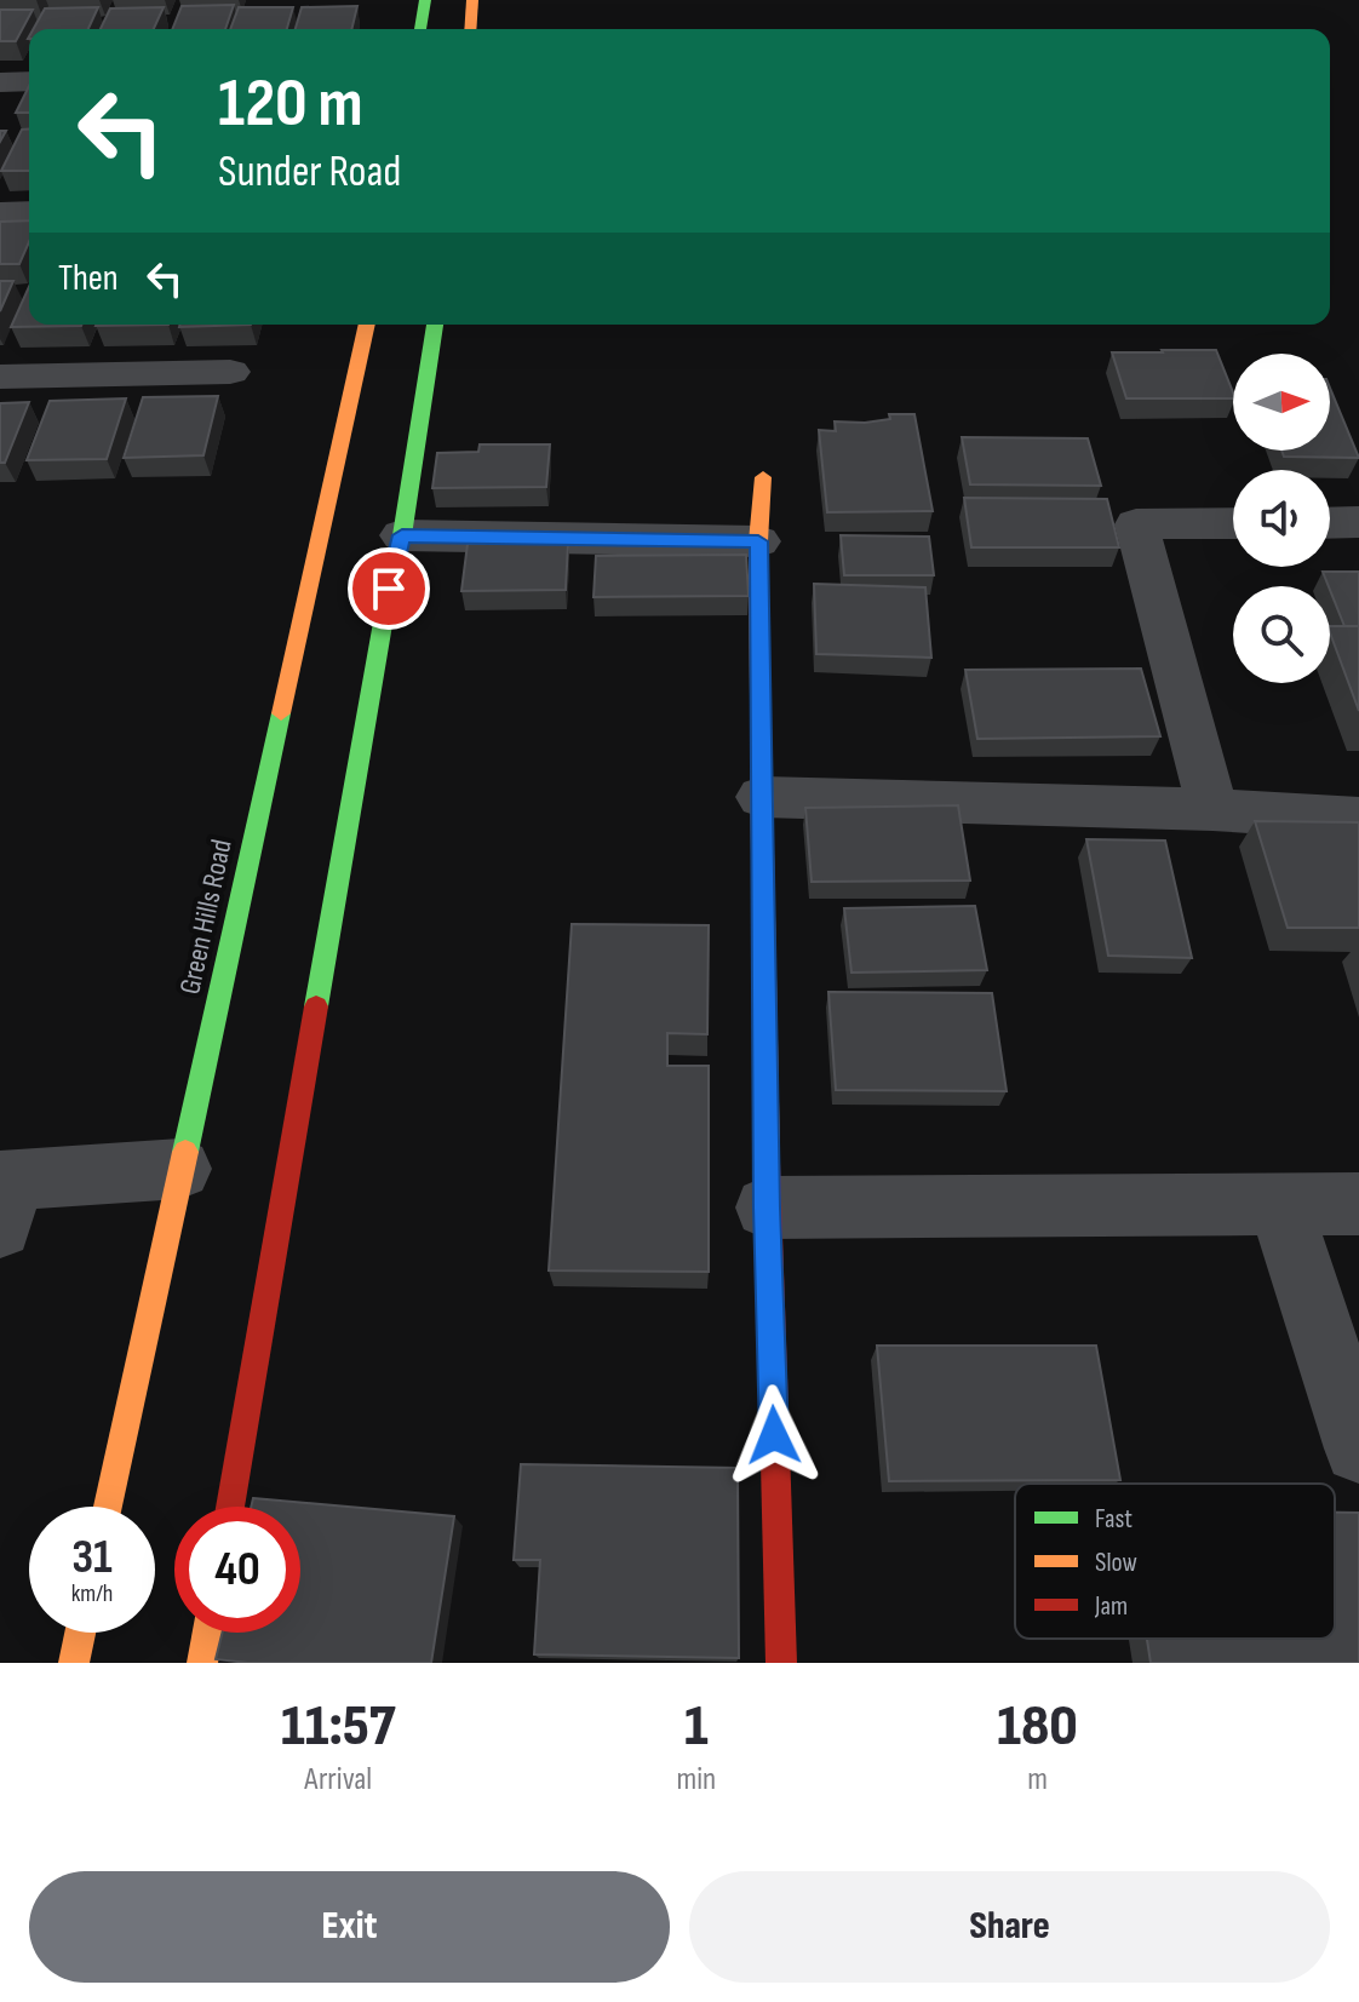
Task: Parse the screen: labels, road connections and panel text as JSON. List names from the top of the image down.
{
  "streets": {
    "street": ["Green Hills Road"]
  },
  "legend": ["Fast", "Slow", "Jam"],
  "north": "right",
  "page": {
    "turn": ["120 m", "Sunder Road"],
    "then": "Then",
    "speed": "31 km/h",
    "limit": "40",
    "eta": [
      "11:57",
      "Arrival",
      "1",
      "min",
      "180",
      "m"
    ],
    "buttons": ["Exit", "Share"]
  }
}
